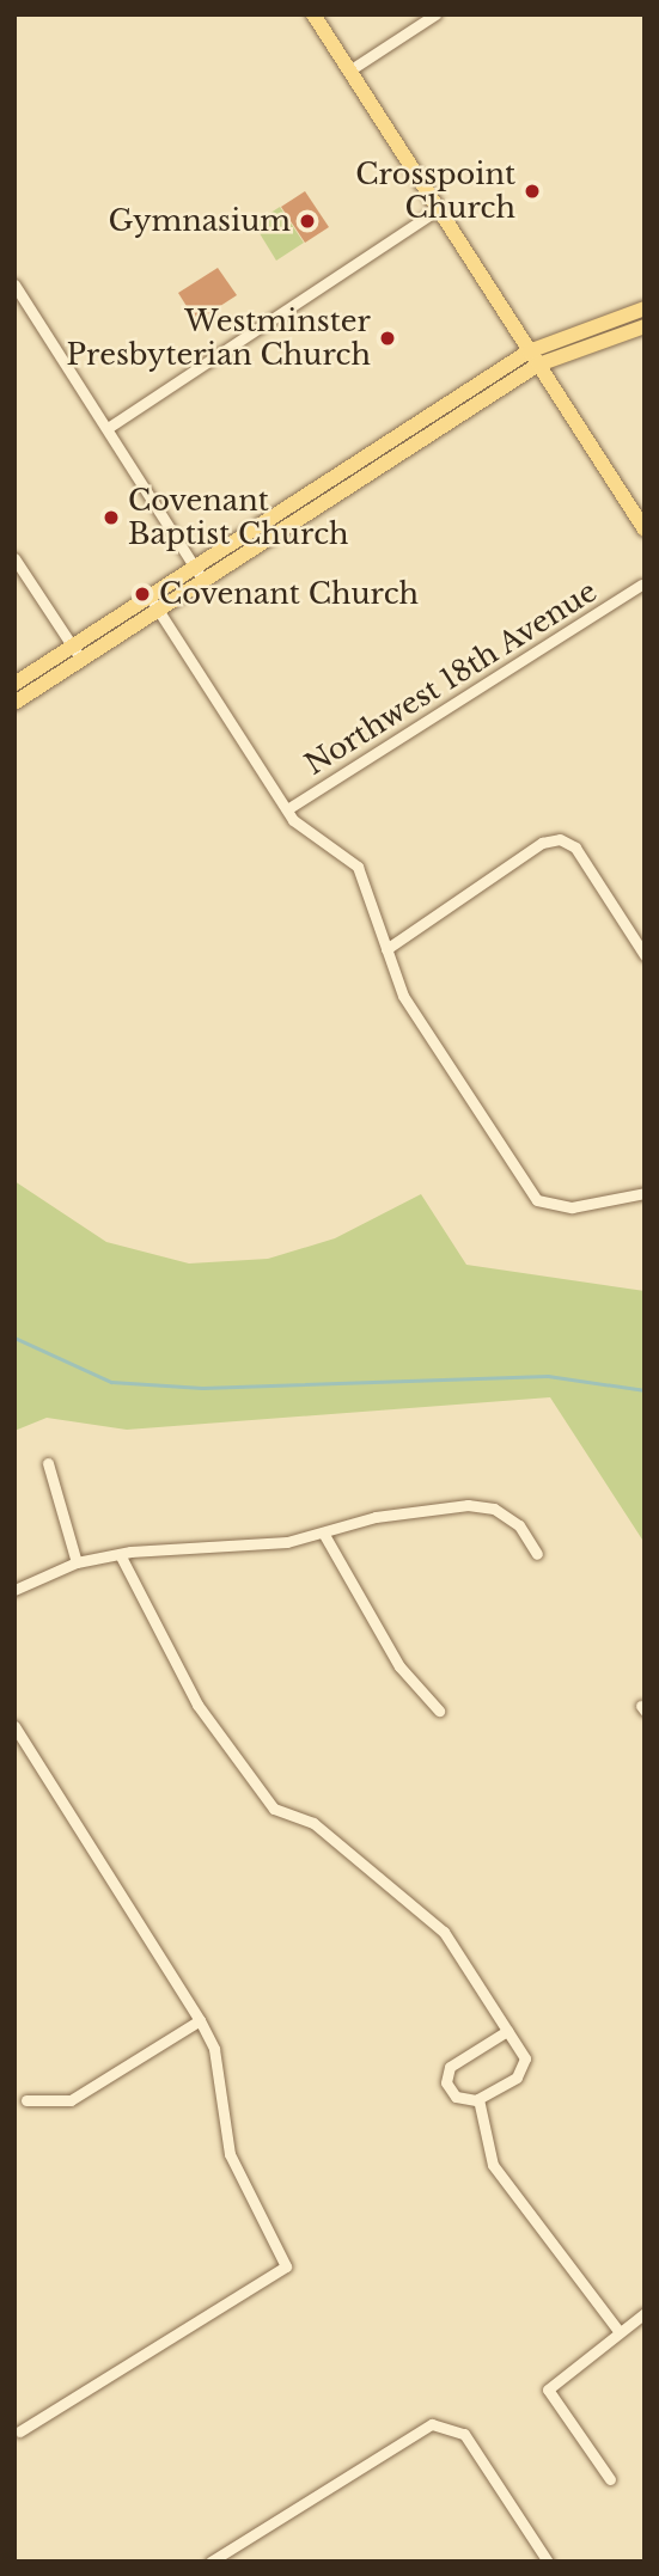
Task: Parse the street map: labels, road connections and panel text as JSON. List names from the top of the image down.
{
  "streets": {
    "street": ["Northwest 18th Avenue"]
  },
  "places": [
    "Crosspoint Church",
    "Gymnasium",
    "Westminster Presbyterian Church",
    "Covenant Baptist Church",
    "Covenant Church"
  ]
}
